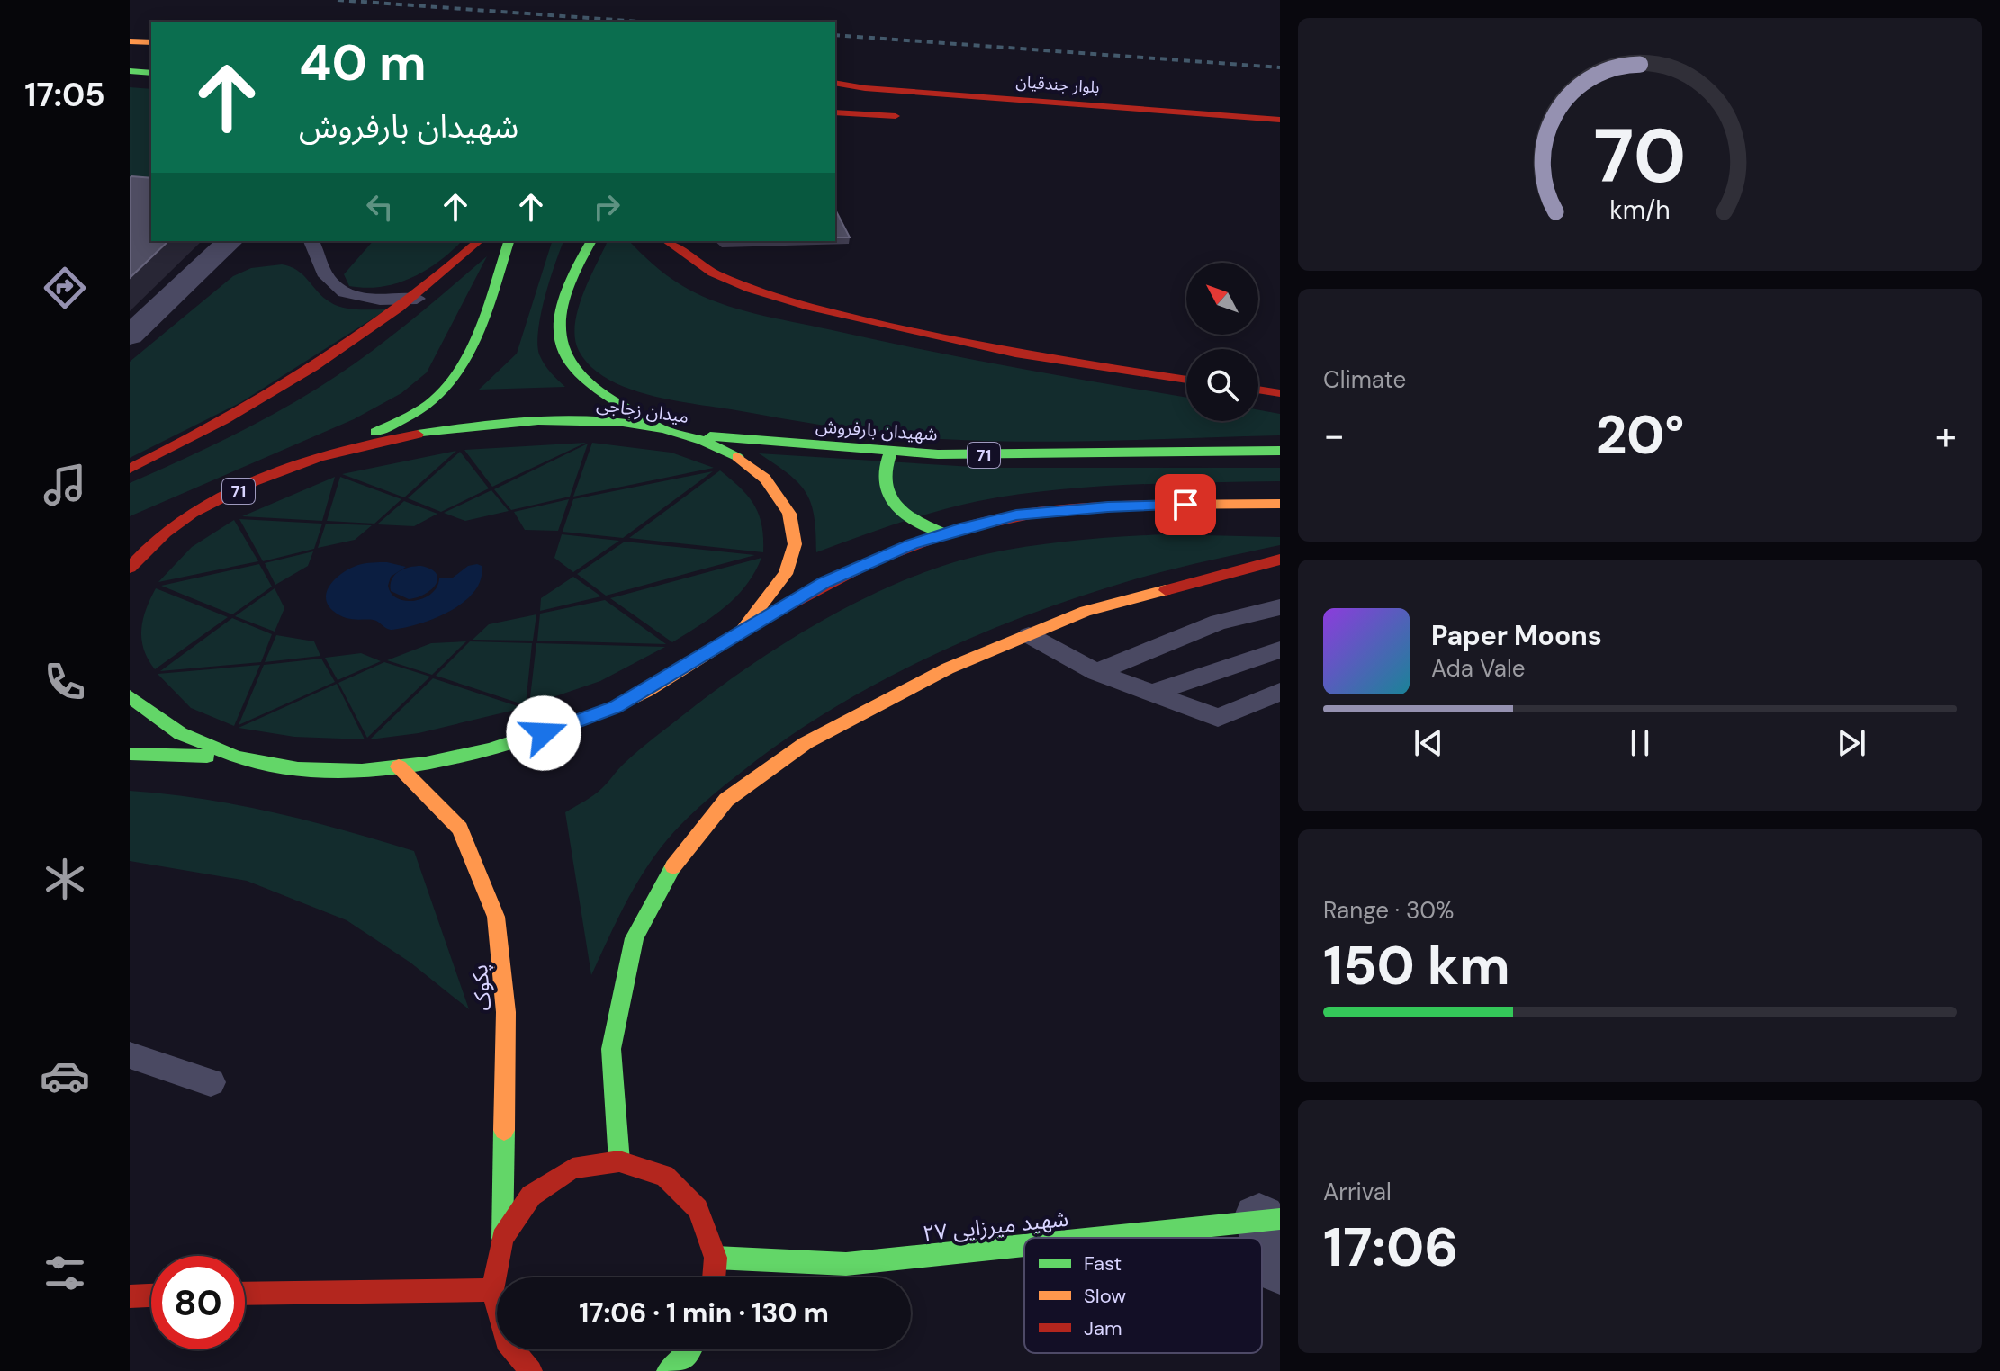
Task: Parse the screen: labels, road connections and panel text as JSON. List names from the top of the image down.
{
  "streets": {
    "main road": [
      "بلوار جندقیان",
      "میدان زجاجی",
      "شهیدان بارفروش",
      "71",
      "پکوک",
      "شهید میرزایی ۲۷"
    ]
  },
  "crossings": [
    ["میدان زجاجی", "شهیدان بارفروش"],
    ["میدان زجاجی", "71"],
    ["میدان زجاجی", "پکوک"]
  ],
  "legend": ["Fast", "Slow", "Jam"],
  "north": "top left",
  "page": {
    "tabs": "17:05",
    "turn": ["40 m", "شهیدان بارفروش"],
    "tile": [
      "Climate",
      ["Range · 30%", "150 km"],
      ["Arrival", "17:06"]
    ],
    "heat": ["−", "20°", "+"],
    "song": ["Paper Moons", "Ada Vale"],
    "limit": "80",
    "trip": "17:06 · 1 min · 130 m",
    "gauge": ["70", "km/h"]
  }
}
